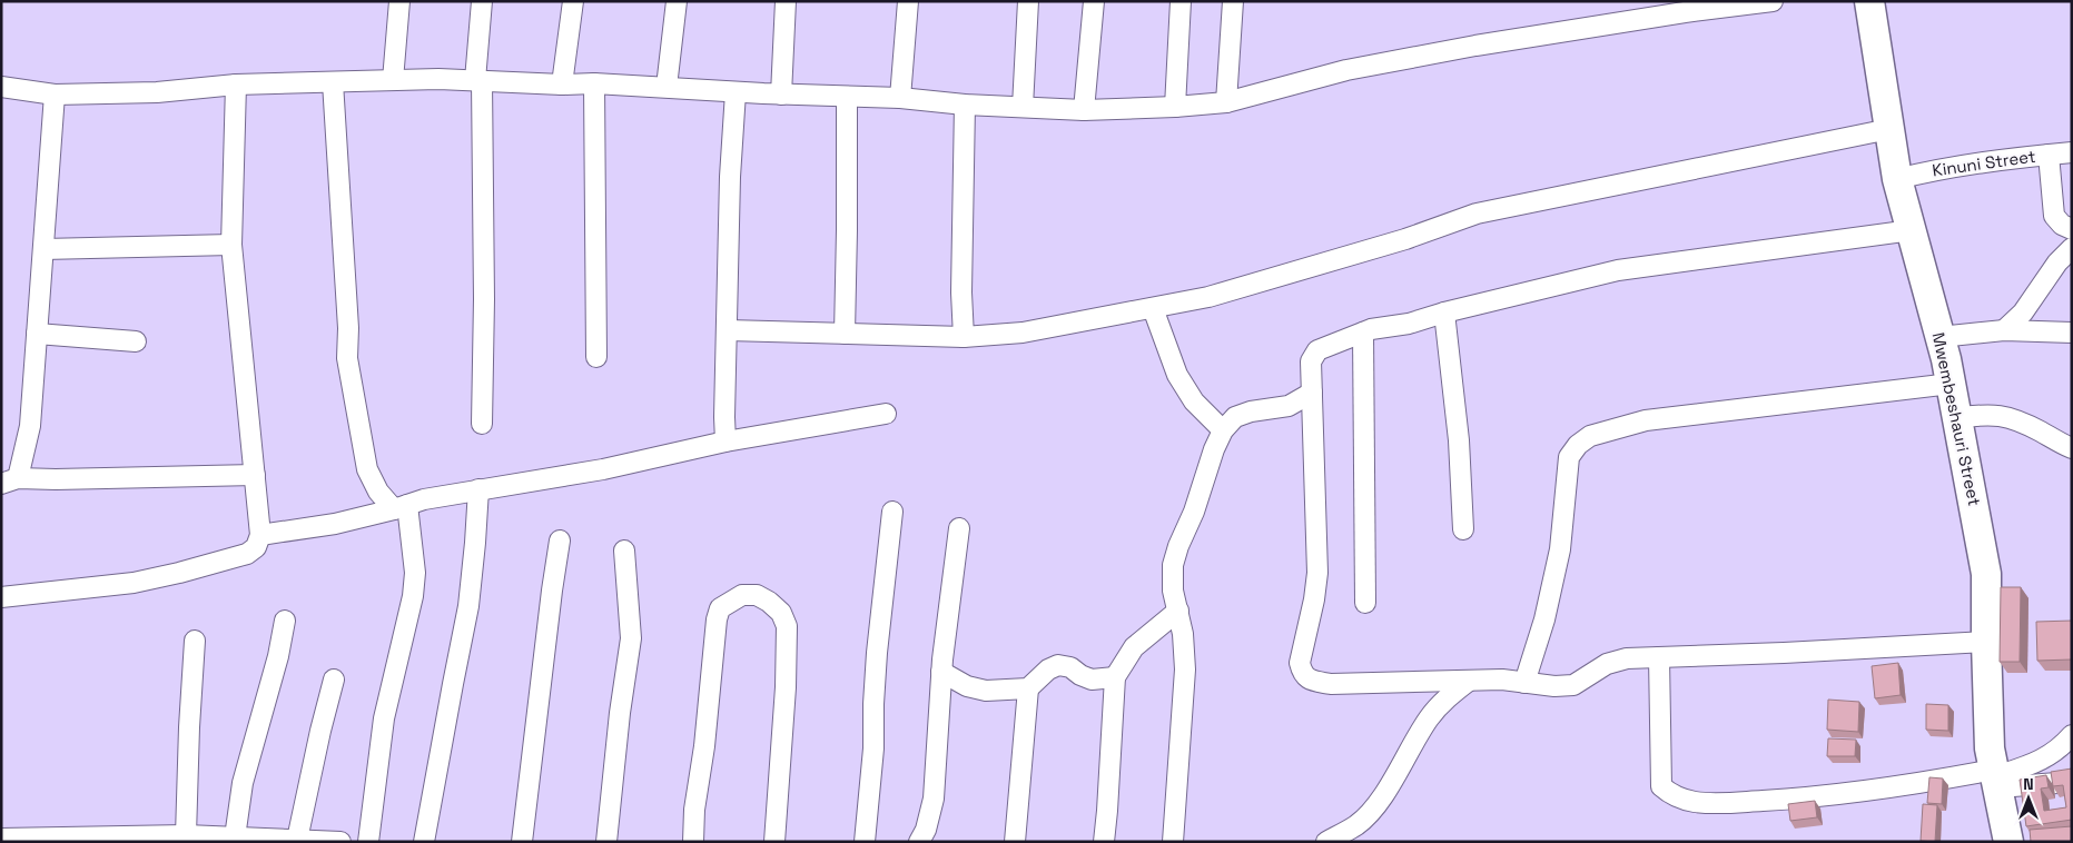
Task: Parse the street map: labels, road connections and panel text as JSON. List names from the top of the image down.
{
  "streets": {
    "street": ["Kinuni Street", "Mwembeshauri Street"]
  },
  "crossings": [
    ["Kinuni Street", "Mwembeshauri Street"]
  ],
  "north": "top"
}
